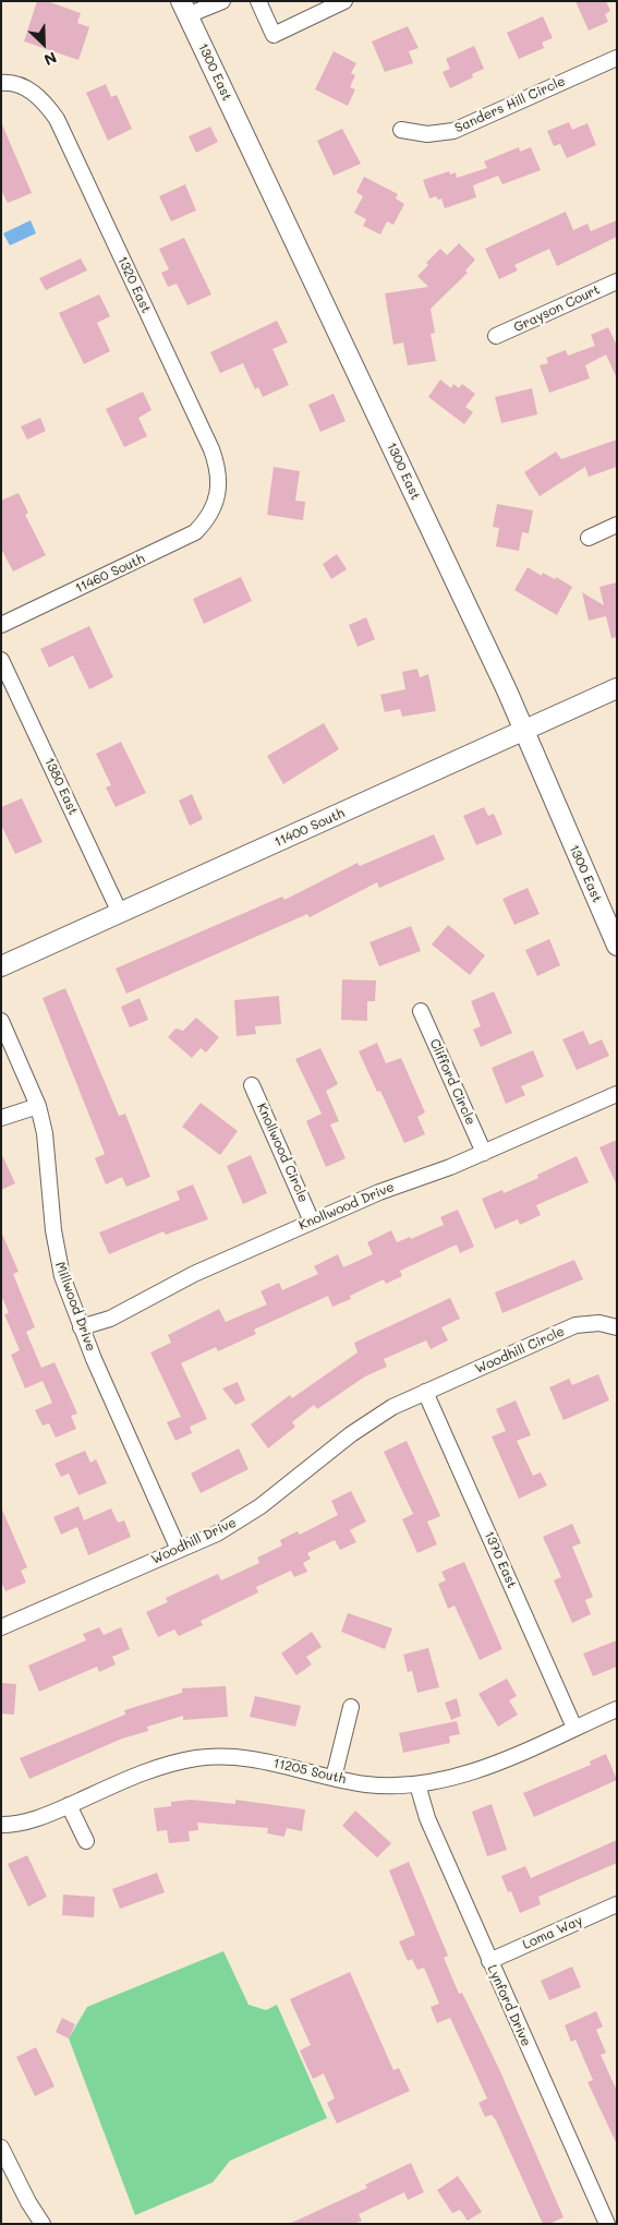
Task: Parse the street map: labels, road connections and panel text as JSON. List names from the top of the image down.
{
  "streets": {
    "main road": ["1300 East", "11400 South"],
    "street": [
      "Sanders Hill Circle",
      "1320 East",
      "Grayson Court",
      "11460 South",
      "1380 East",
      "Clifford Circle",
      "Knollwood Circle",
      "Knollwood Drive",
      "Millwood Drive",
      "Woodhill Circle",
      "Woodhill Drive",
      "1370 East",
      "11205 South",
      "Loma Way",
      "Lynford Drive"
    ]
  },
  "crossings": [
    ["1300 East", "11400 South"],
    ["1320 East", "11460 South"],
    ["1380 East", "11400 South"],
    ["Clifford Circle", "Knollwood Drive"],
    ["Knollwood Circle", "Knollwood Drive"],
    ["Knollwood Drive", "Millwood Drive"],
    ["Millwood Drive", "Woodhill Drive"],
    ["Woodhill Circle", "Woodhill Drive"],
    ["Woodhill Circle", "1370 East"],
    ["Woodhill Drive", "1370 East"],
    ["1370 East", "11205 South"],
    ["11205 South", "Lynford Drive"],
    ["Loma Way", "Lynford Drive"]
  ],
  "north": "bottom right"
}
